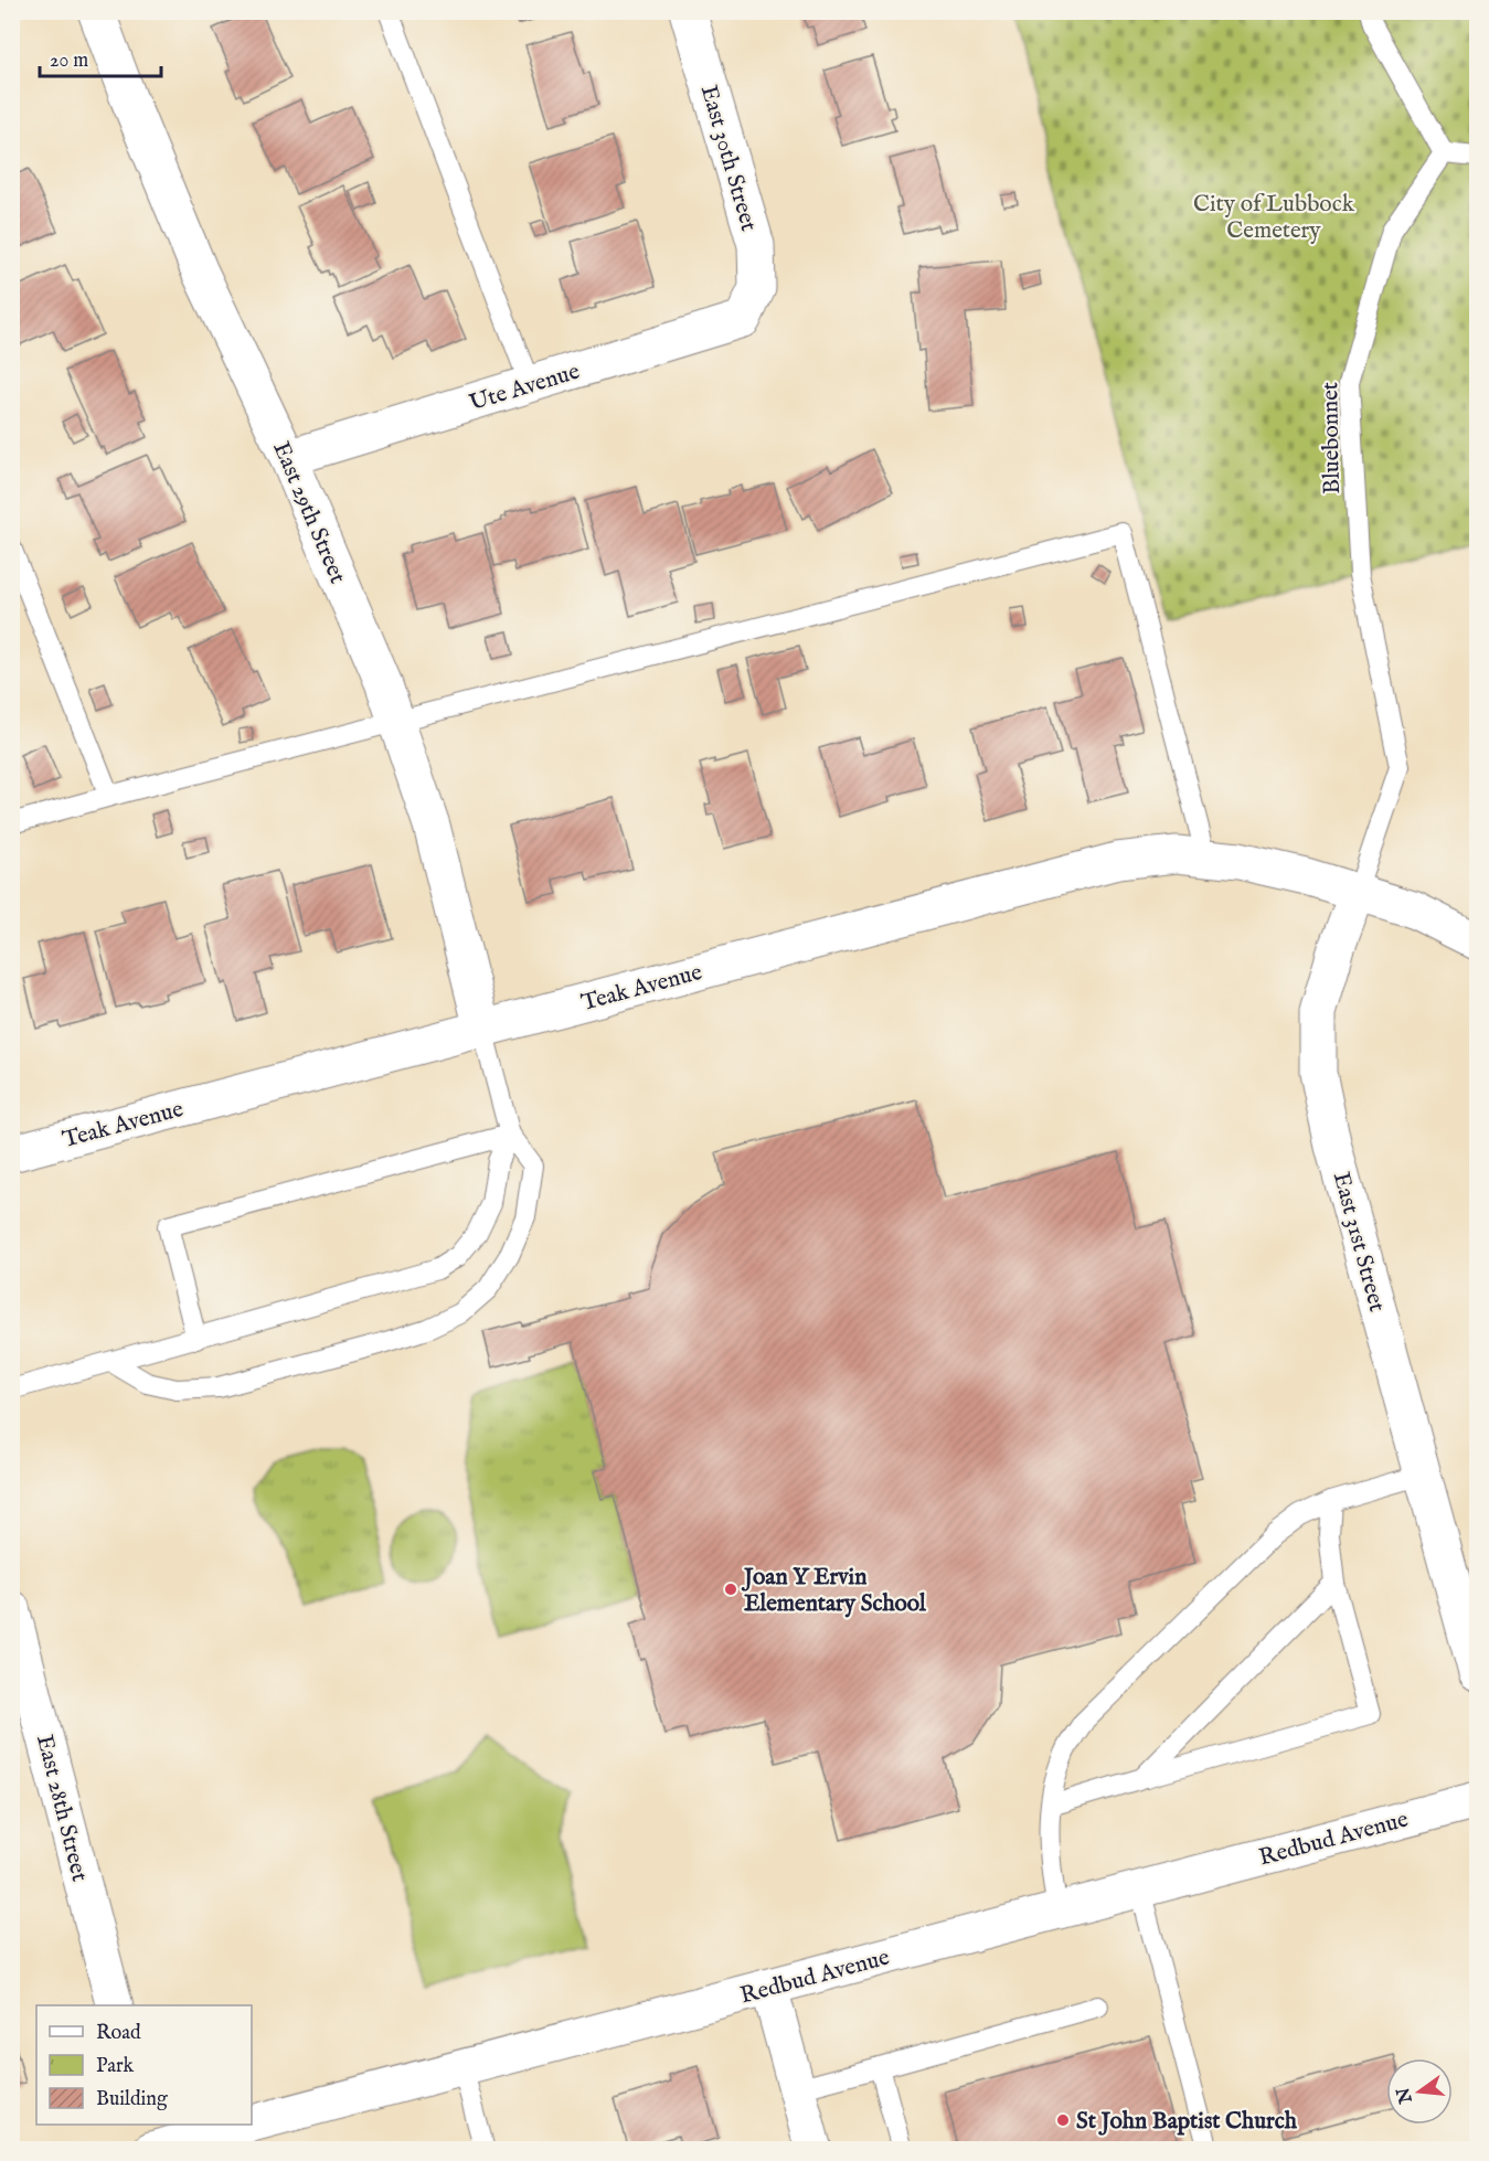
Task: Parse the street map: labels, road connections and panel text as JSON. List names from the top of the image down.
{
  "streets": {
    "street": [
      "East 30th Street",
      "Ute Avenue",
      "East 29th Street",
      "Teak Avenue",
      "East 31st Street",
      "East 28th Street",
      "Redbud Avenue"
    ],
    "lane": ["Bluebonnet"]
  },
  "crossings": [
    ["East 30th Street", "Ute Avenue"],
    ["Ute Avenue", "East 29th Street"],
    ["Bluebonnet", "Teak Avenue"],
    ["Bluebonnet", "East 31st Street"],
    ["East 29th Street", "Teak Avenue"],
    ["Teak Avenue", "East 31st Street"]
  ],
  "parks": ["City of Lubbock Cemetery"],
  "places": ["Joan Y Ervin Elementary School", "St John Baptist Church"],
  "legend": ["Road", "Park", "Building"],
  "scale_bar": "20 m",
  "north": "left"
}
